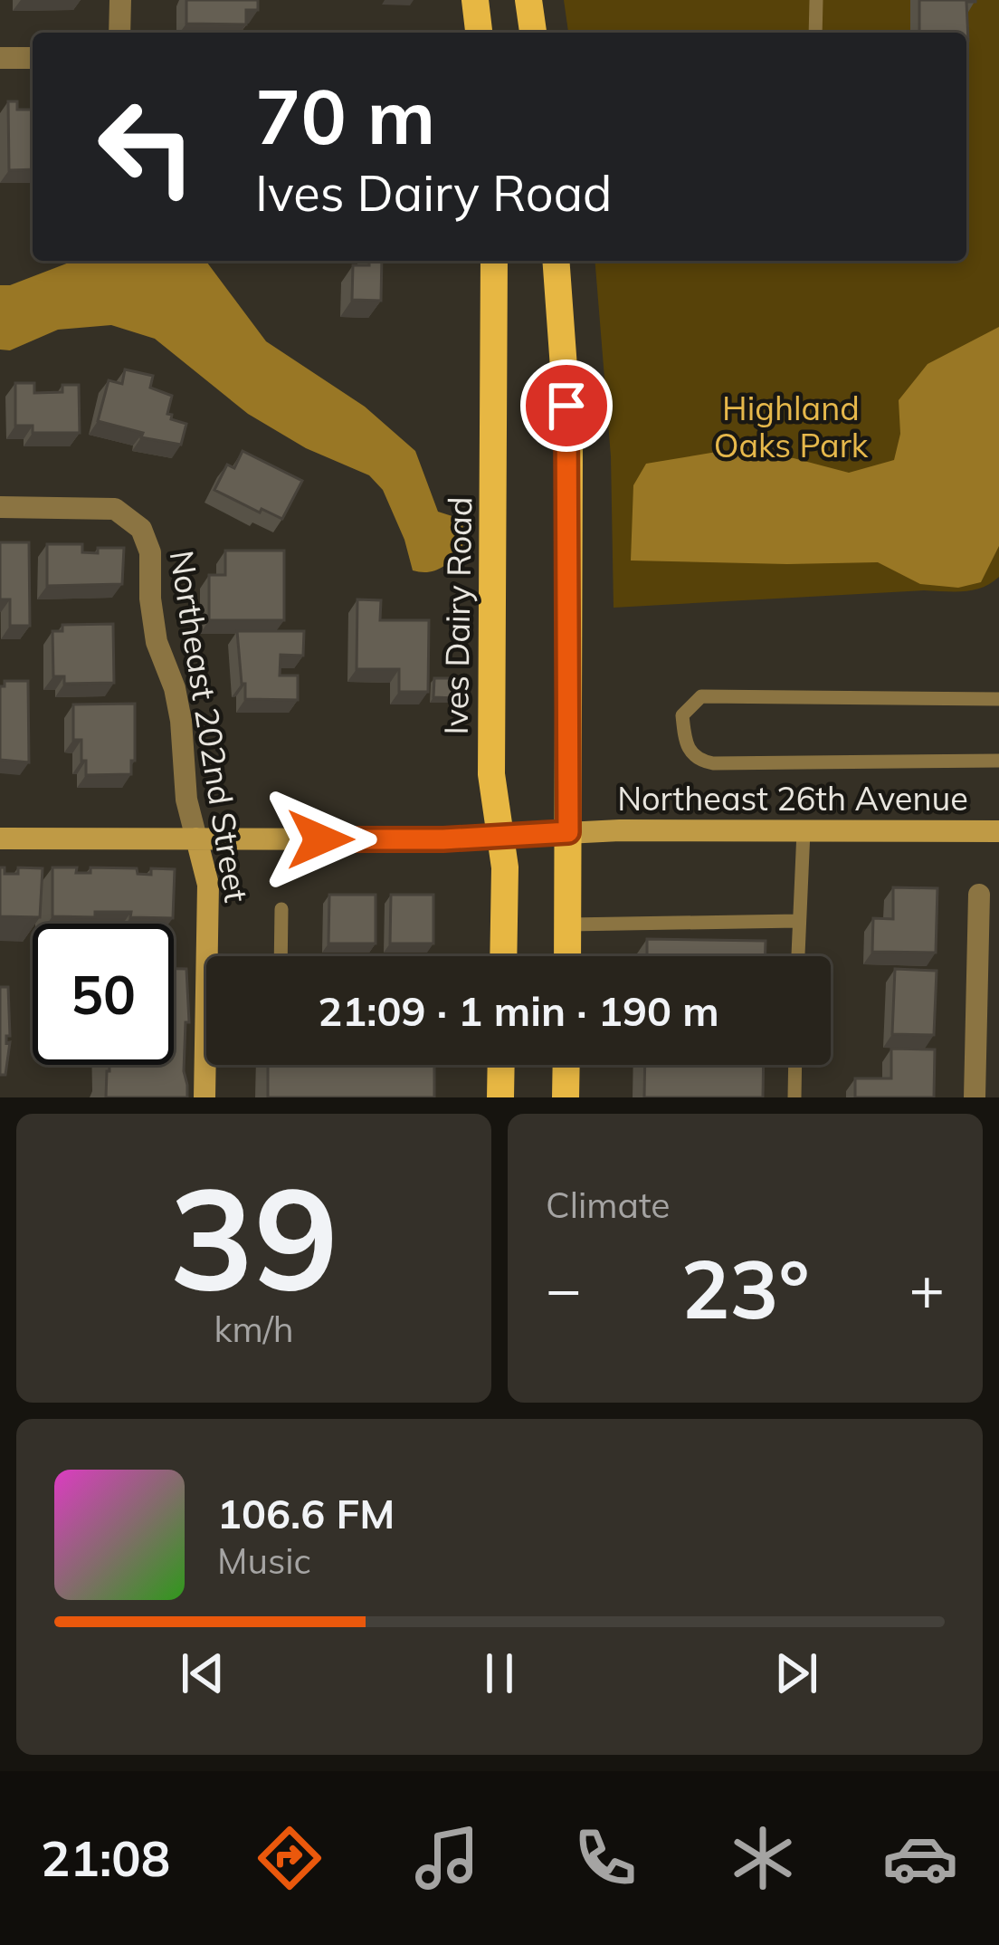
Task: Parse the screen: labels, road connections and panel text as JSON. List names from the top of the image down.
{
  "streets": {
    "main road": ["Ives Dairy Road", "Northeast 202nd Street", "Northeast 26th Avenue"]
  },
  "crossings": [
    ["Ives Dairy Road", "Northeast 26th Avenue"],
    ["Northeast 202nd Street", "Northeast 26th Avenue"]
  ],
  "parks": ["Highland Oaks Park"],
  "page": {
    "turn": ["70 m", "Ives Dairy Road"],
    "limit": "50",
    "trip": "21:09 · 1 min · 190 m",
    "tile": [
      ["39", "km/h"],
      "Climate"
    ],
    "heat": ["−", "23°", "+"],
    "song": ["106.6 FM", "Music"],
    "tabs": "21:08"
  }
}
